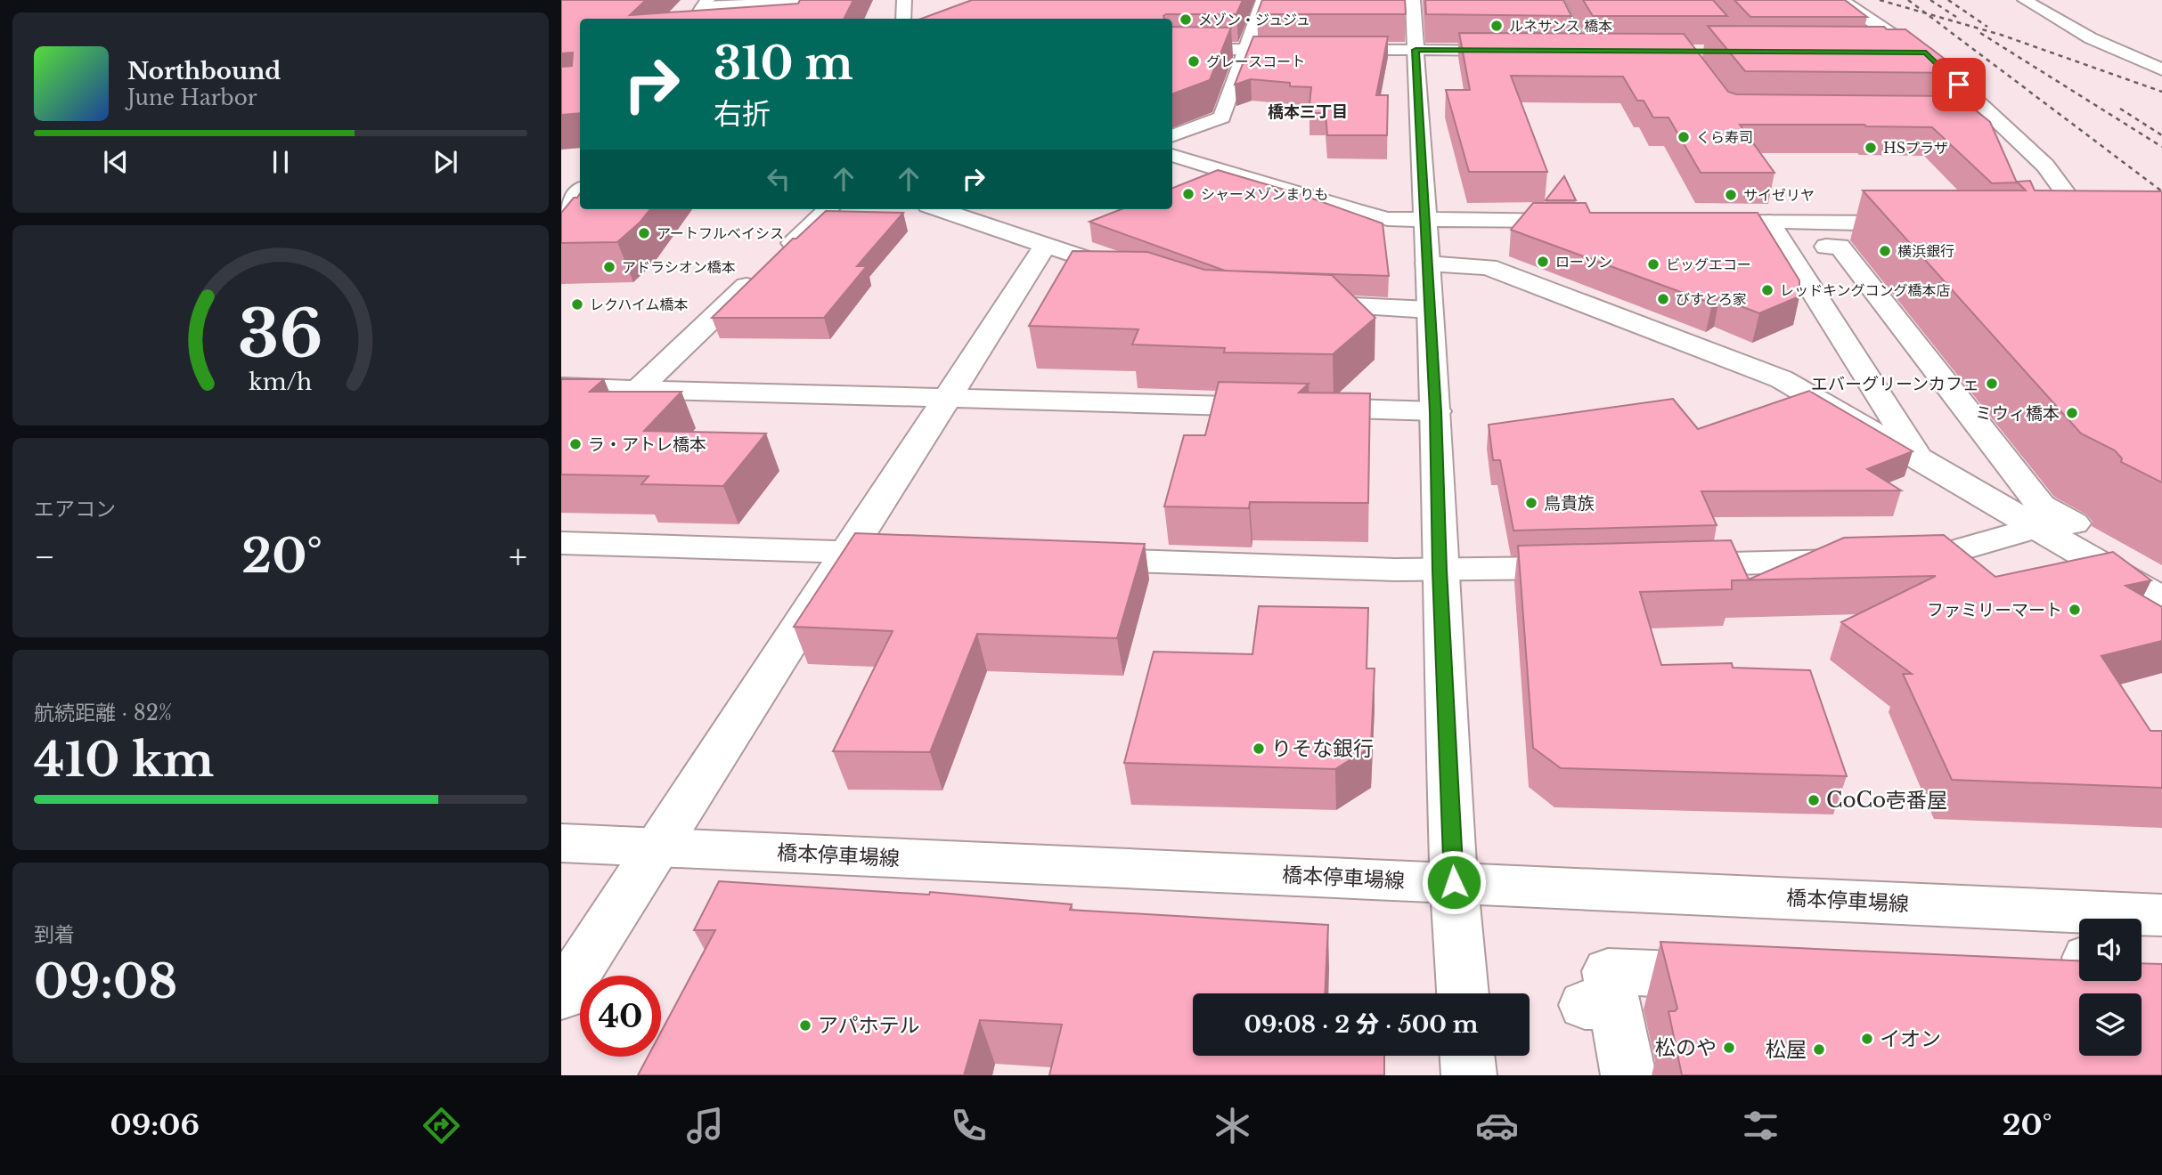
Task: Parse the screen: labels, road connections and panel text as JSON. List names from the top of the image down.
{
  "streets": {
    "street": ["橋本停車場線"]
  },
  "districts": ["橋本三丁目"],
  "places": [
    "メゾン・ジュジュ",
    "ルネサンス 橋本",
    "グレースコート",
    "くら寿司",
    "HSプラザ",
    "シャーメゾンまりも",
    "サイゼリヤ",
    "アートフルベイシス",
    "横浜銀行",
    "ローソン",
    "ビッグエコー",
    "アドラシオン橋本",
    "レッドキングコング橋本店",
    "びすとろ家",
    "レクハイム橋本",
    "エバーグリーンカフェ",
    "ミウィ橋本",
    "ラ・アトレ橋本",
    "鳥貴族",
    "ファミリーマート",
    "りそな銀行",
    "CoCo壱番屋",
    "アパホテル",
    "イオン",
    "松のや",
    "松屋"
  ],
  "page": {
    "turn": ["310 m", "右折"],
    "song": ["Northbound", "June Harbor"],
    "tile": [
      "エアコン",
      ["航続距離 · 82%", "410 km"],
      ["到着", "09:08"]
    ],
    "heat": ["−", "20°", "+"],
    "limit": "40",
    "trip": "09:08 · 2 分 · 500 m",
    "tabs": ["09:06", "20°"],
    "gauge": ["36", "km/h"]
  }
}
